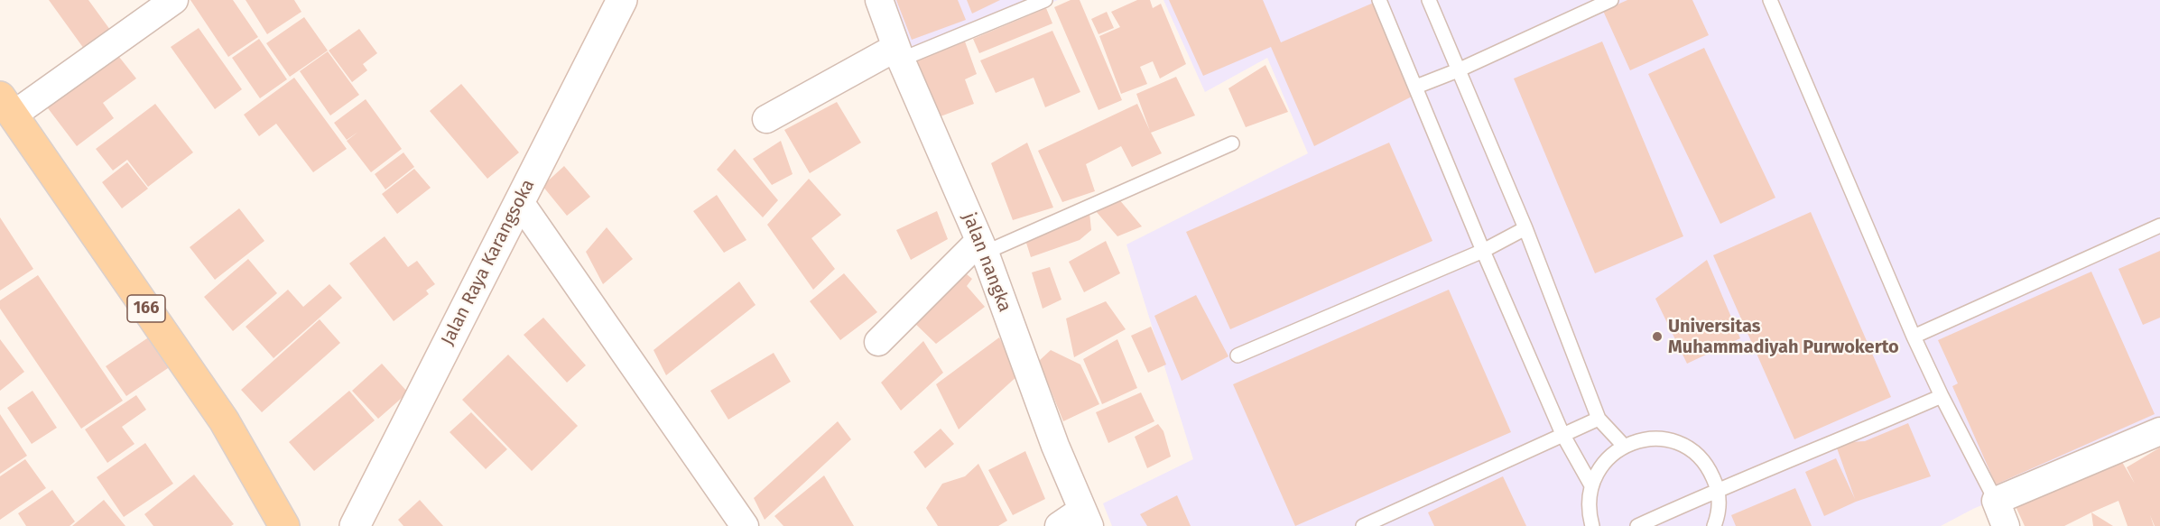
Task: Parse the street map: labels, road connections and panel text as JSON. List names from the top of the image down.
{
  "streets": {
    "main road": ["Jalan Raya Karangsoka", "166"],
    "street": ["jalan nangka"]
  },
  "places": ["Universitas Muhammadiyah Purwokerto"]
}
